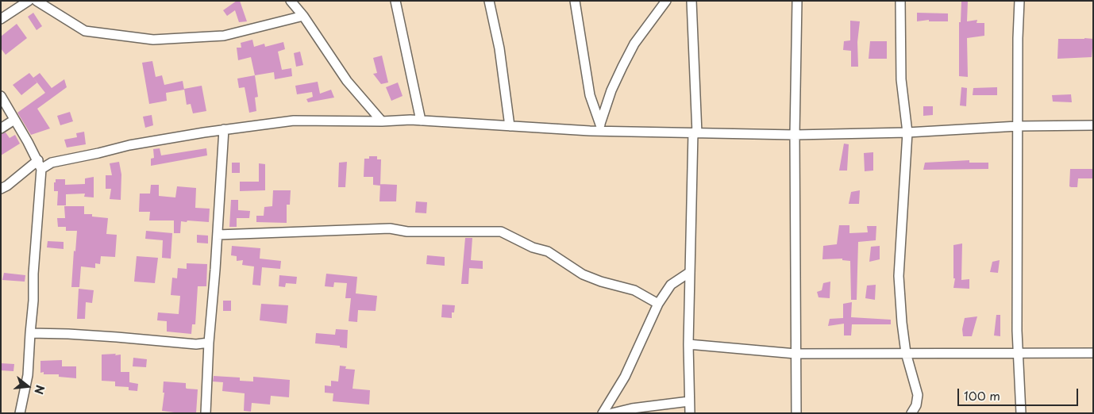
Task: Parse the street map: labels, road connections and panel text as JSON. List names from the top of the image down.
{
  "scale_bar": "100 m",
  "north": "right"
}
